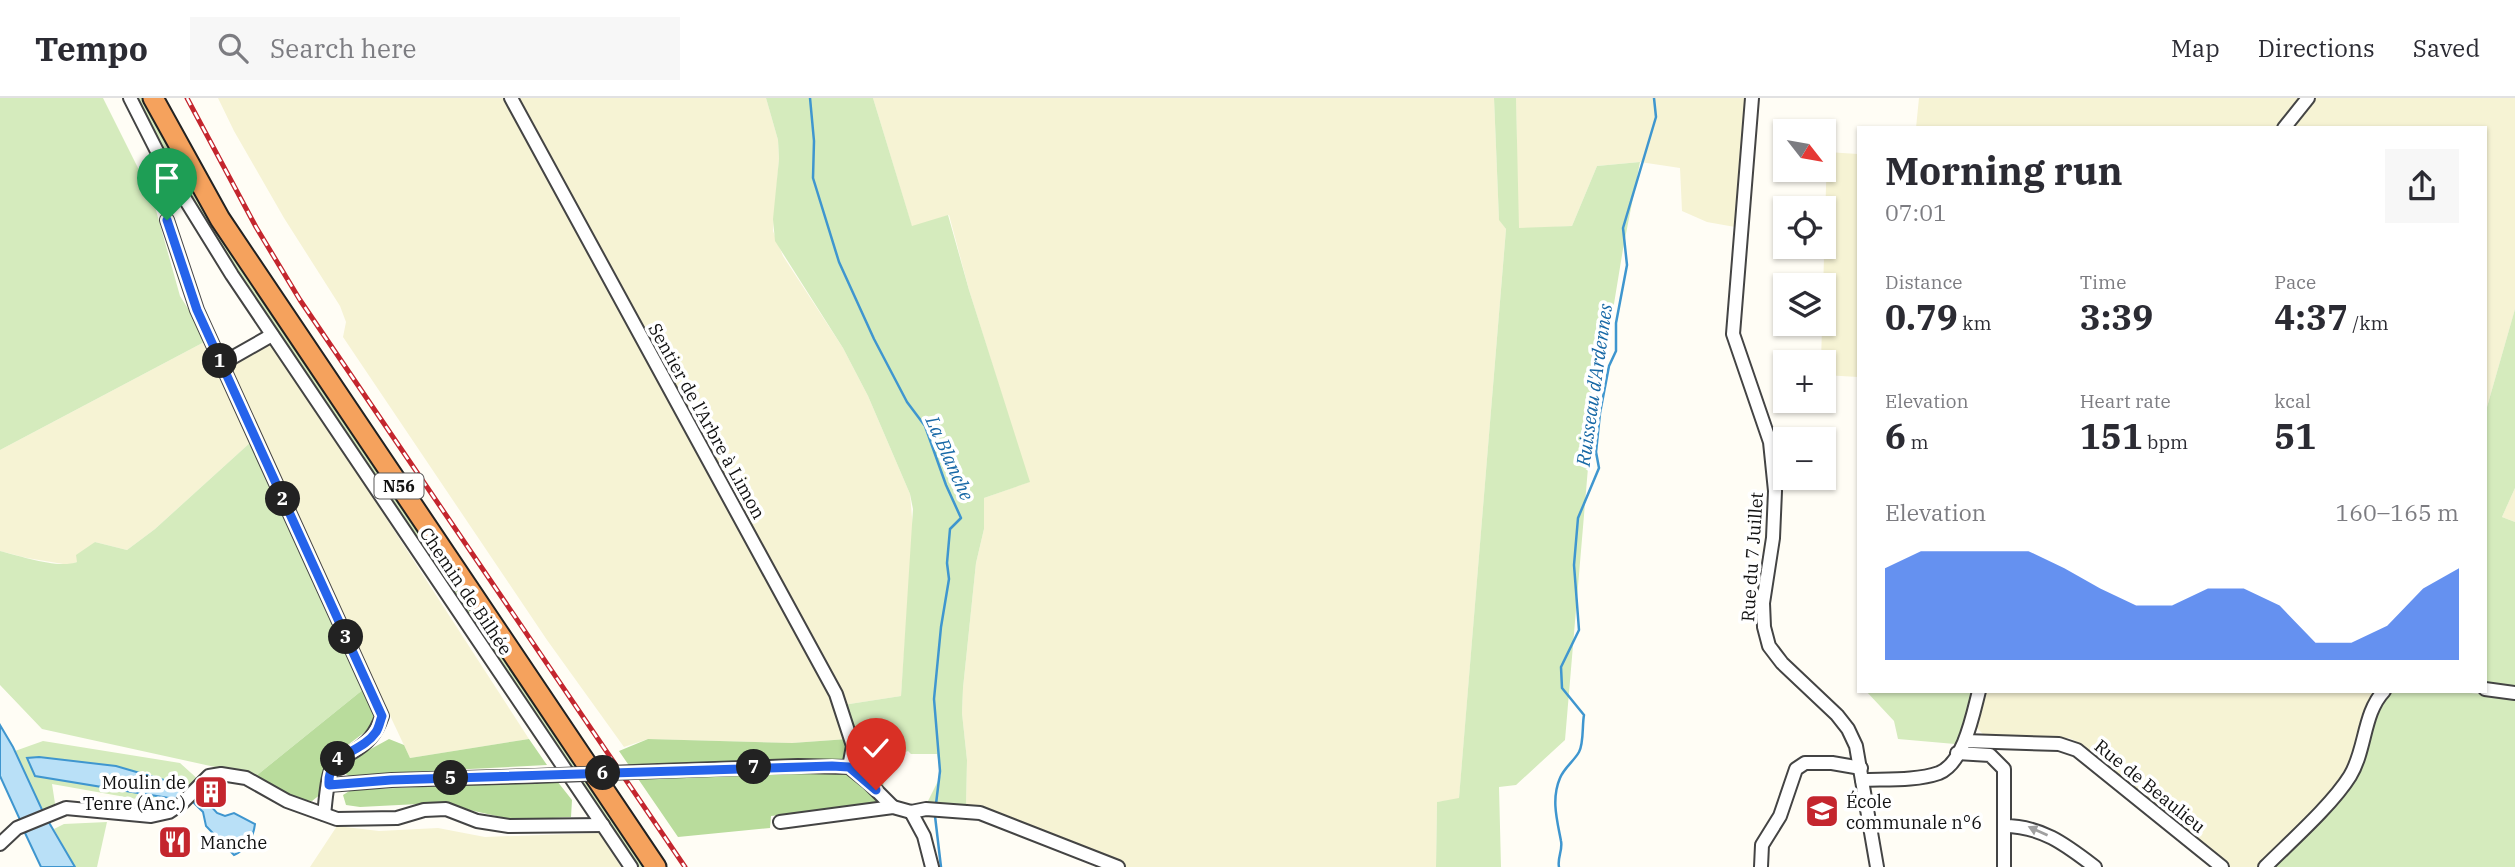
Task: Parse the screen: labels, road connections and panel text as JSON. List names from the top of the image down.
{
  "streets": {
    "highway": ["N56"],
    "street": [
      "Sentier de l'Arbre à Limon",
      "Rue du 7 Juillet",
      "Chemin de Bilhée",
      "Rue de Beaulieu"
    ]
  },
  "water": ["Ruisseau d'Ardennes", "La Blanche"],
  "places": {
    "building": ["Moulin de Tenre (Anc.)"],
    "school or university": ["École communale n°6"],
    "restaurant": ["Manche"]
  },
  "north": "bottom right",
  "page": {
    "header": "Tempo",
    "search": "Search here",
    "nav": ["Map", "Directions", "Saved"],
    "map_buttons": ["+", "−"],
    "heading": ["Morning run", "07:01"],
    "stats": [
      ["Distance", "0.79 km"],
      ["Time", "3:39"],
      ["Pace", "4:37 /km"],
      ["Elevation", "6 m"],
      ["Heart rate", "151 bpm"],
      ["kcal", "51"]
    ],
    "pins": [
      "1",
      "2",
      "3",
      "4",
      "7",
      "6",
      "5"
    ],
    "chart": ["Elevation", "160–165 m"]
  }
}
